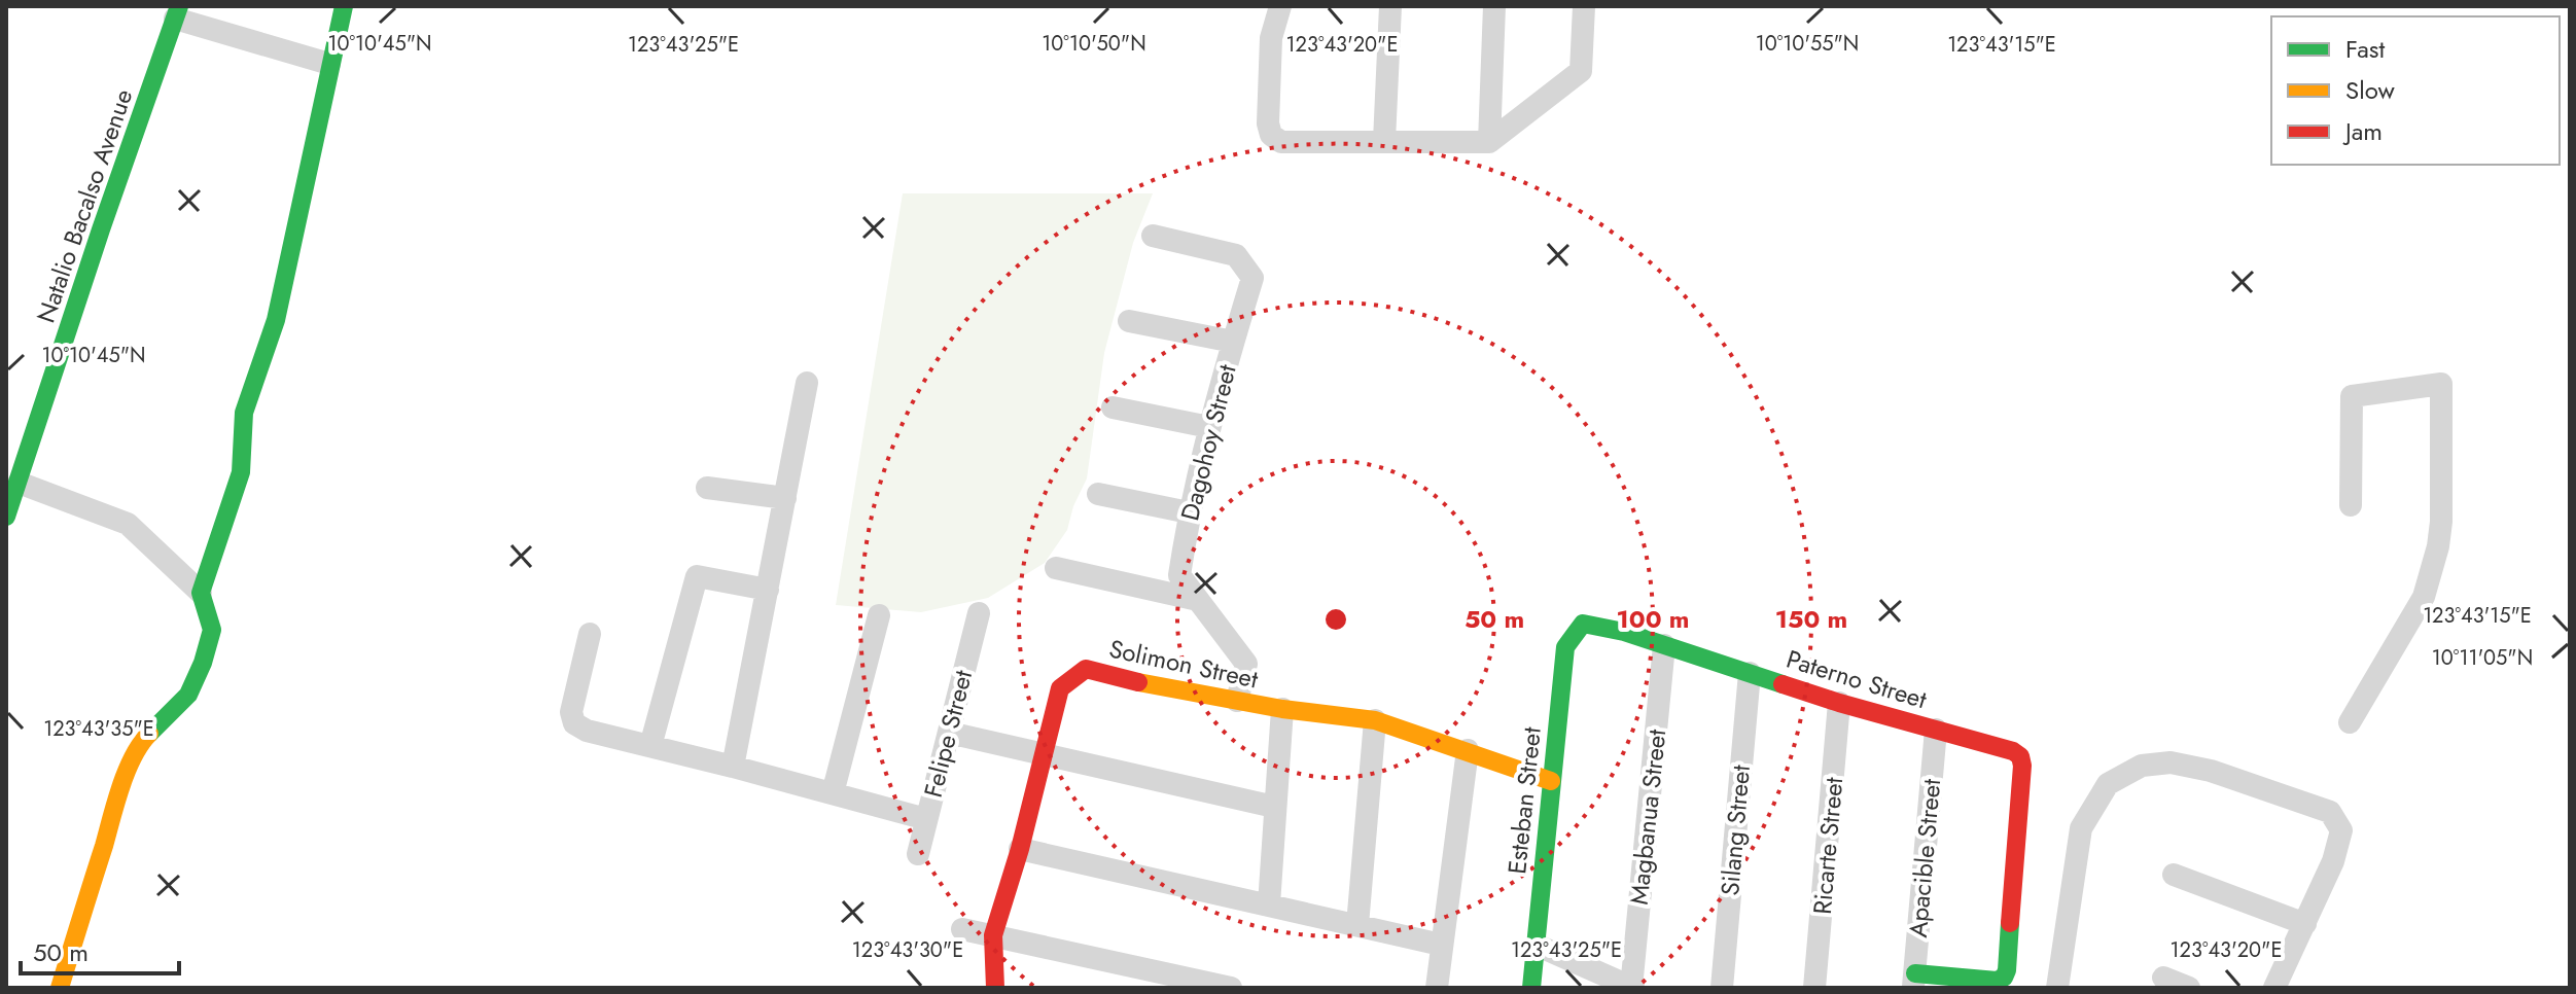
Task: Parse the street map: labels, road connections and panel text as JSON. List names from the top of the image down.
{
  "streets": {
    "main road": [
      "Natalio Bacalso Avenue",
      "Solimon Street",
      "Paterno Street",
      "Esteban Street"
    ],
    "street": [
      "Dagohoy Street",
      "Felipe Street",
      "Magbanua Street",
      "Silang Street",
      "Ricarte Street",
      "Apacible Street"
    ]
  },
  "crossings": [
    ["Dagohoy Street", "Solimon Street"],
    ["Solimon Street", "Esteban Street"],
    ["Paterno Street", "Esteban Street"],
    ["Paterno Street", "Magbanua Street"],
    ["Paterno Street", "Silang Street"],
    ["Paterno Street", "Ricarte Street"],
    ["Paterno Street", "Apacible Street"]
  ],
  "legend": ["Fast", "Slow", "Jam"],
  "scale_bar": "50 m",
  "coordinates": [
    "10°10'45\"N",
    "10°10'50\"N",
    "10°10'55\"N",
    "123°43'25\"E",
    "123°43'20\"E",
    "123°43'15\"E",
    "10°11'05\"N",
    "123°43'35\"E",
    "123°43'30\"E"
  ],
  "rings": ["50 m", "100 m", "150 m"]
}
